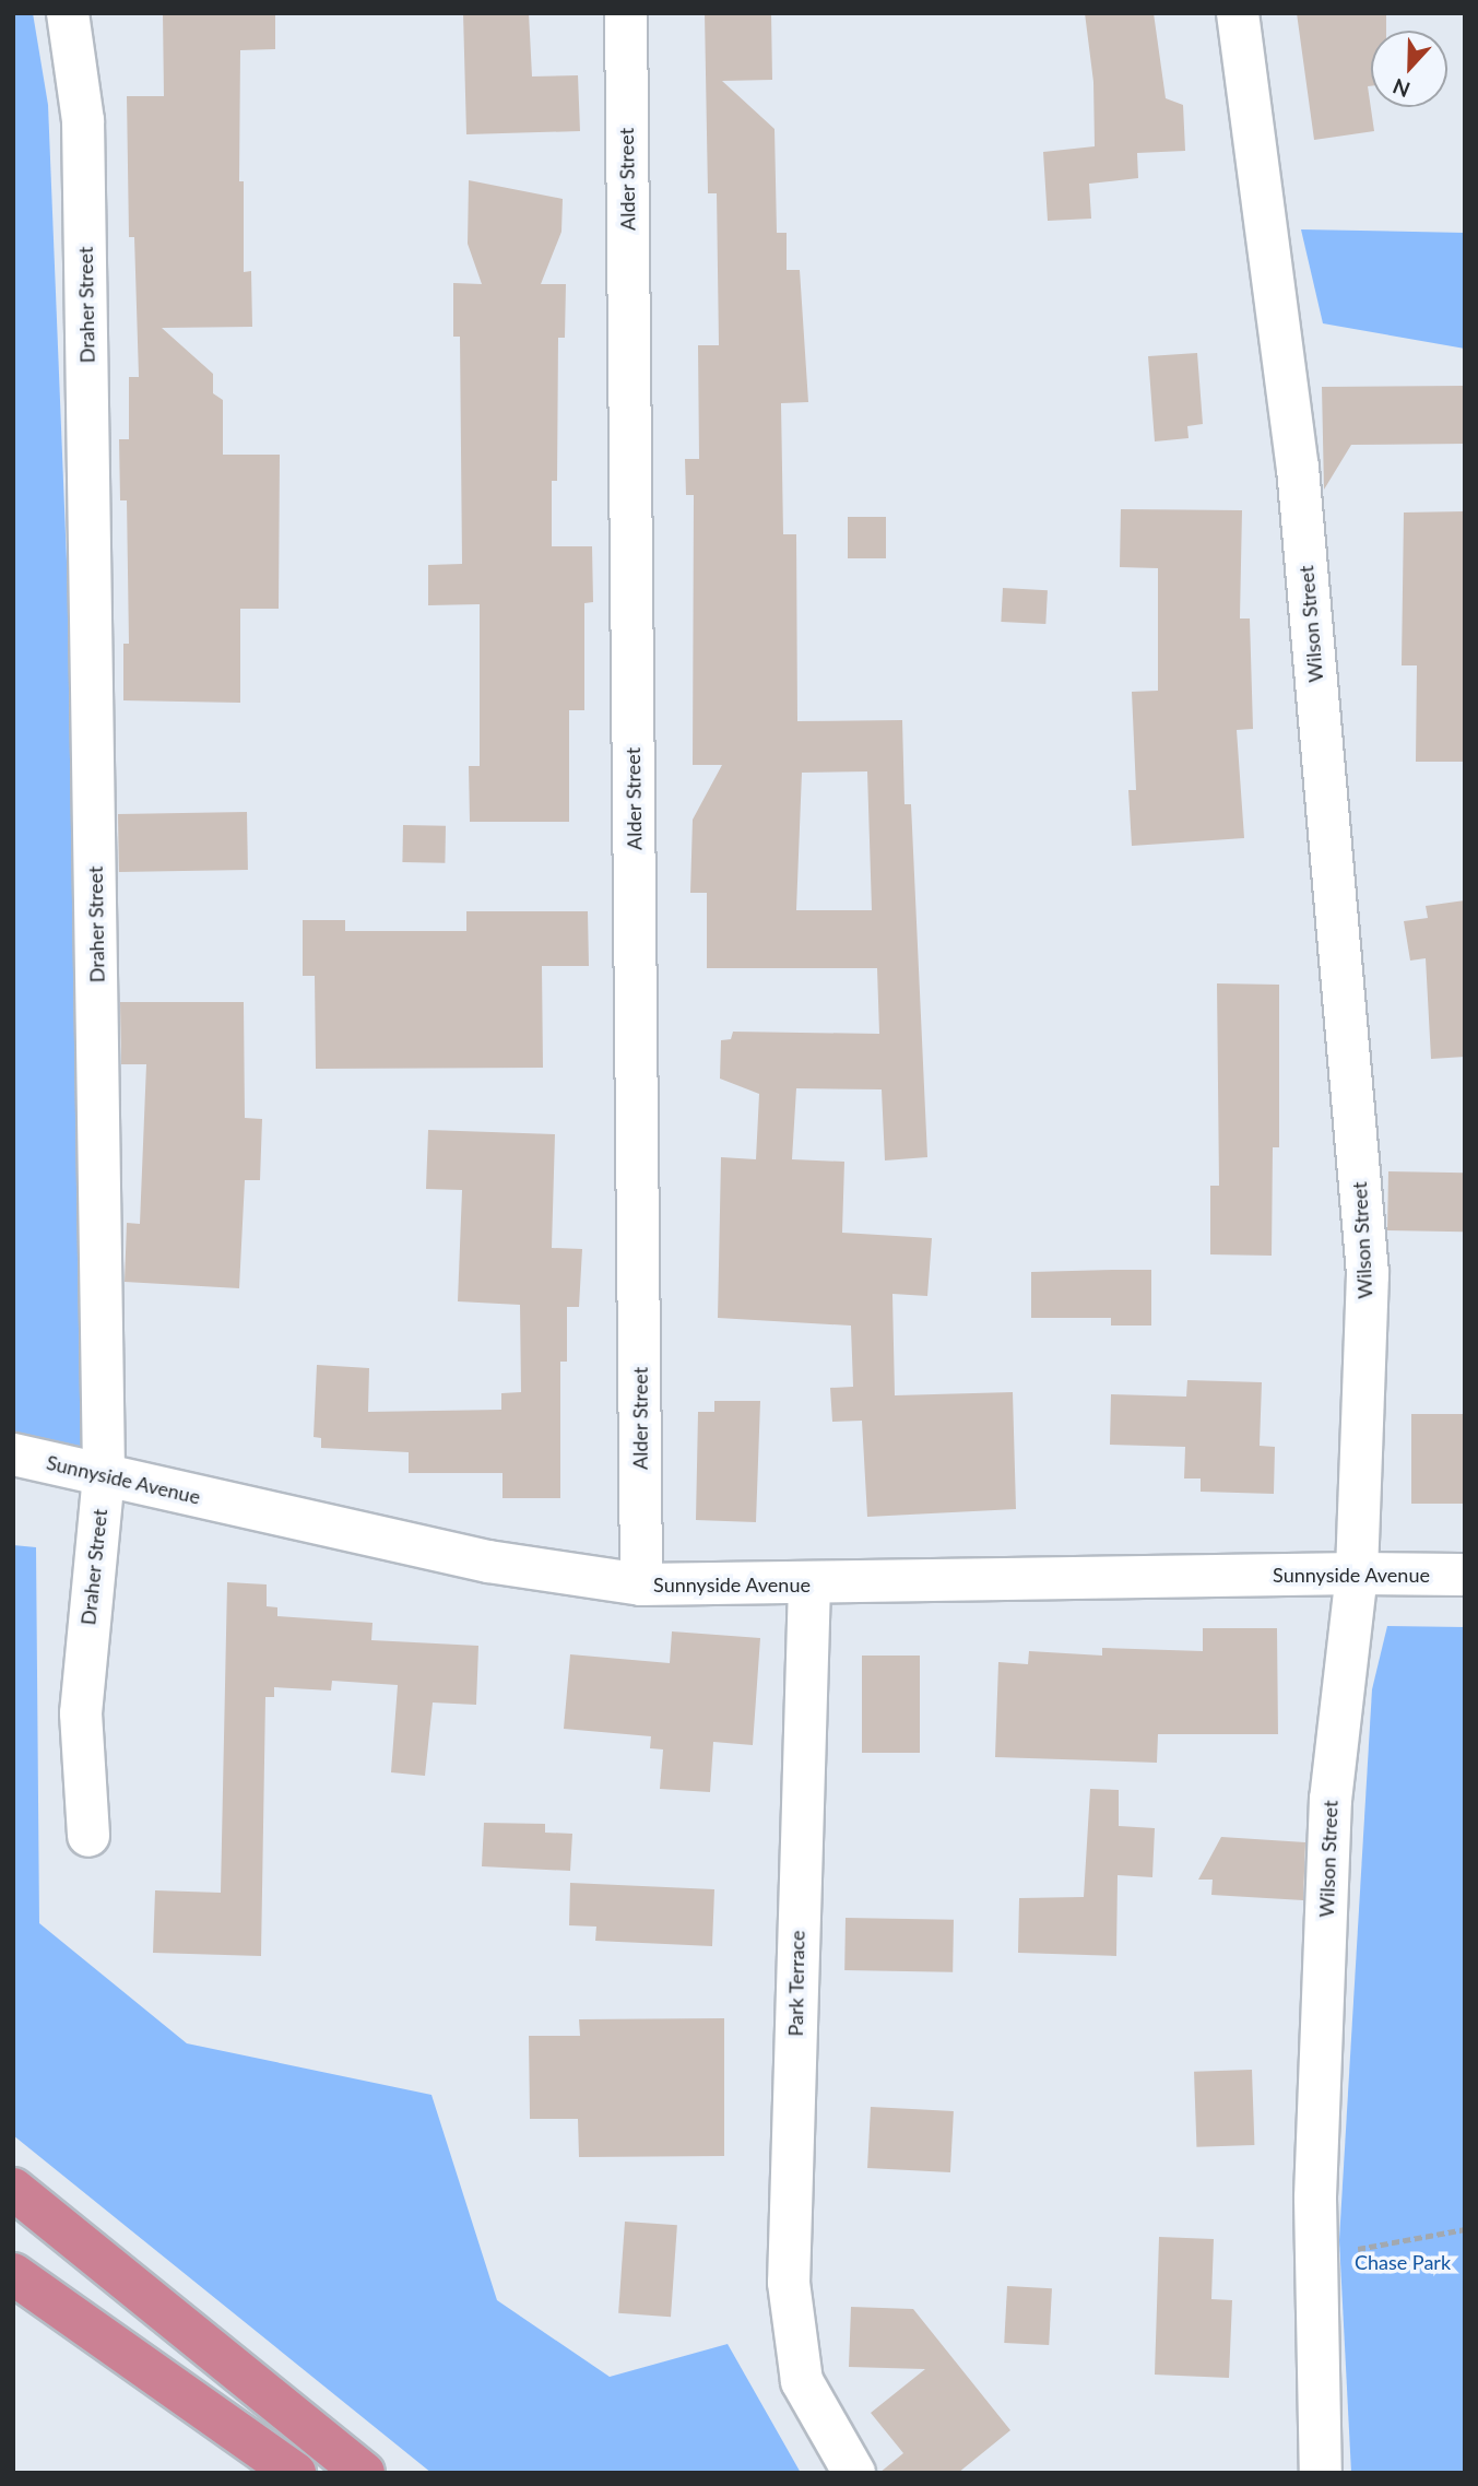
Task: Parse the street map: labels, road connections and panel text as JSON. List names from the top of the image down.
{
  "streets": {
    "street": [
      "Alder Street",
      "Draher Street",
      "Wilson Street",
      "Sunnyside Avenue",
      "Park Terrace"
    ]
  },
  "crossings": [
    ["Alder Street", "Sunnyside Avenue"],
    ["Draher Street", "Sunnyside Avenue"],
    ["Wilson Street", "Sunnyside Avenue"],
    ["Sunnyside Avenue", "Park Terrace"]
  ],
  "parks": ["Chase Park"],
  "north": "bottom"
}
